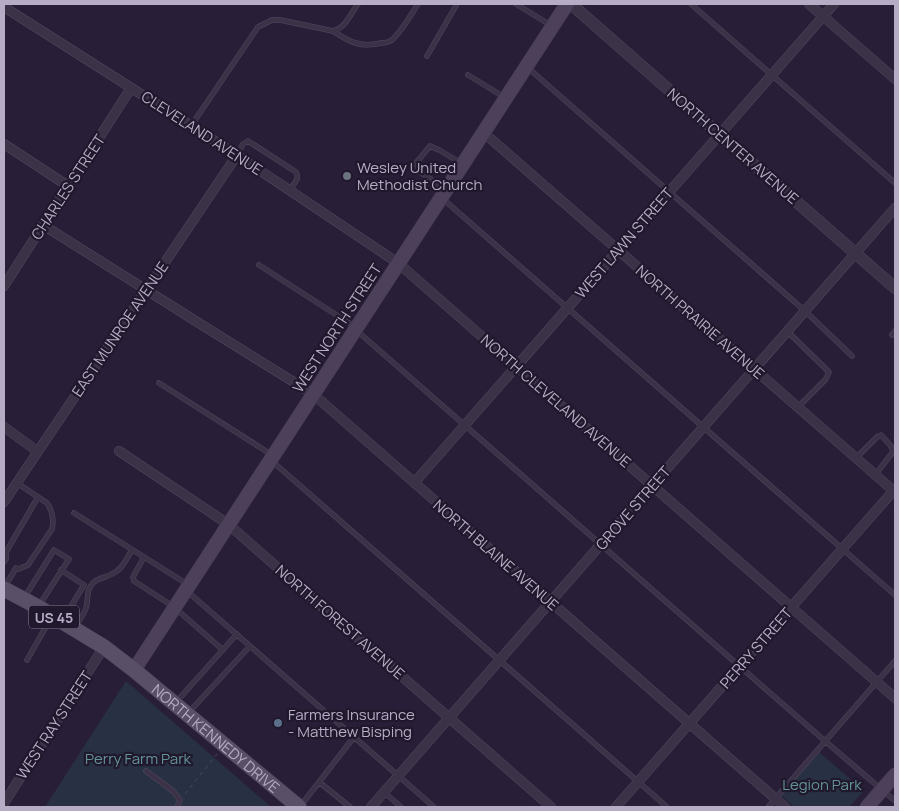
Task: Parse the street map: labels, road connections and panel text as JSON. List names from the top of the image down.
{
  "streets": {
    "main road": ["WEST NORTH STREET", "US 45", "NORTH KENNEDY DRIVE"],
    "street": [
      "CLEVELAND AVENUE",
      "NORTH CENTER AVENUE",
      "CHARLES STREET",
      "WEST LAWN STREET",
      "NORTH PRAIRIE AVENUE",
      "EAST MUNROE AVENUE",
      "NORTH CLEVELAND AVENUE",
      "GROVE STREET",
      "NORTH BLAINE AVENUE",
      "NORTH FOREST AVENUE",
      "PERRY STREET",
      "WEST RAY STREET"
    ]
  },
  "crossings": [
    ["CLEVELAND AVENUE", "CHARLES STREET"],
    ["CLEVELAND AVENUE", "WEST NORTH STREET"],
    ["CLEVELAND AVENUE", "EAST MUNROE AVENUE"],
    ["CLEVELAND AVENUE", "NORTH CLEVELAND AVENUE"],
    ["NORTH CENTER AVENUE", "WEST LAWN STREET"],
    ["NORTH CENTER AVENUE", "GROVE STREET"],
    ["CHARLES STREET", "NORTH BLAINE AVENUE"],
    ["WEST LAWN STREET", "NORTH PRAIRIE AVENUE"],
    ["WEST LAWN STREET", "NORTH CLEVELAND AVENUE"],
    ["WEST LAWN STREET", "NORTH BLAINE AVENUE"],
    ["NORTH PRAIRIE AVENUE", "WEST NORTH STREET"],
    ["NORTH PRAIRIE AVENUE", "GROVE STREET"],
    ["NORTH PRAIRIE AVENUE", "PERRY STREET"],
    ["WEST NORTH STREET", "NORTH CLEVELAND AVENUE"],
    ["WEST NORTH STREET", "NORTH BLAINE AVENUE"],
    ["WEST NORTH STREET", "US 45"],
    ["WEST NORTH STREET", "NORTH FOREST AVENUE"],
    ["WEST NORTH STREET", "NORTH KENNEDY DRIVE"],
    ["EAST MUNROE AVENUE", "NORTH BLAINE AVENUE"],
    ["NORTH CLEVELAND AVENUE", "GROVE STREET"],
    ["NORTH CLEVELAND AVENUE", "PERRY STREET"],
    ["GROVE STREET", "NORTH BLAINE AVENUE"],
    ["GROVE STREET", "NORTH FOREST AVENUE"],
    ["NORTH BLAINE AVENUE", "PERRY STREET"],
    ["US 45", "WEST RAY STREET"],
    ["US 45", "NORTH KENNEDY DRIVE"]
  ],
  "parks": ["Perry Farm Park", "Legion Park"],
  "places": ["Wesley United Methodist Church", "Farmers Insurance - Matthew Bisping"]
}
